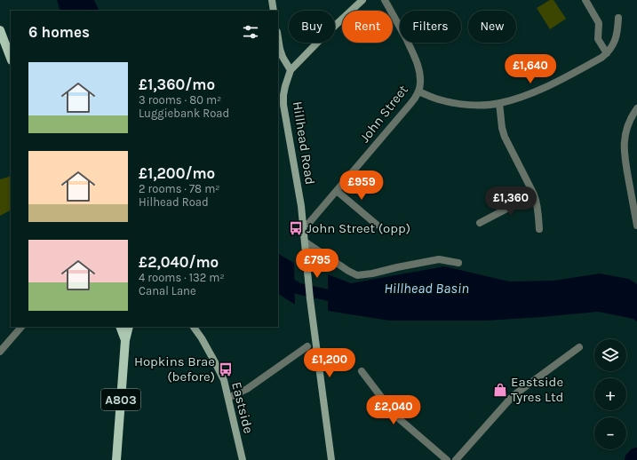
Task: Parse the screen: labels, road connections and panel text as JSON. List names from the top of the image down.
{
  "streets": {
    "main road": ["A803"],
    "street": ["John Street", "Hillhead Road", "Eastside"]
  },
  "crossings": [
    ["John Street", "Hillhead Road"]
  ],
  "water": ["Hillhead Basin"],
  "places": {
    "bus stop": ["John Street (opp)", "Hopkins Brae (before)"],
    "shop": ["Eastside Tyres Ltd"]
  },
  "page": {
    "chip": [
      "Buy",
      "Rent",
      "Filters",
      "New"
    ],
    "heading": "6 homes",
    "list": [
      {
        "name": "£1,360/mo",
        "note": "3 rooms · 80 m² · Luggiebank Road"
      },
      {
        "name": "£1,200/mo",
        "note": "2 rooms · 78 m² · Hilhead Road"
      },
      {
        "name": "£2,040/mo",
        "note": "4 rooms · 132 m² · Canal Lane"
      }
    ],
    "price": [
      "£1,640",
      "£959",
      "£1,360",
      "£795",
      "£1,200",
      "£2,040"
    ],
    "map_buttons": ["+", "−"]
  }
}
